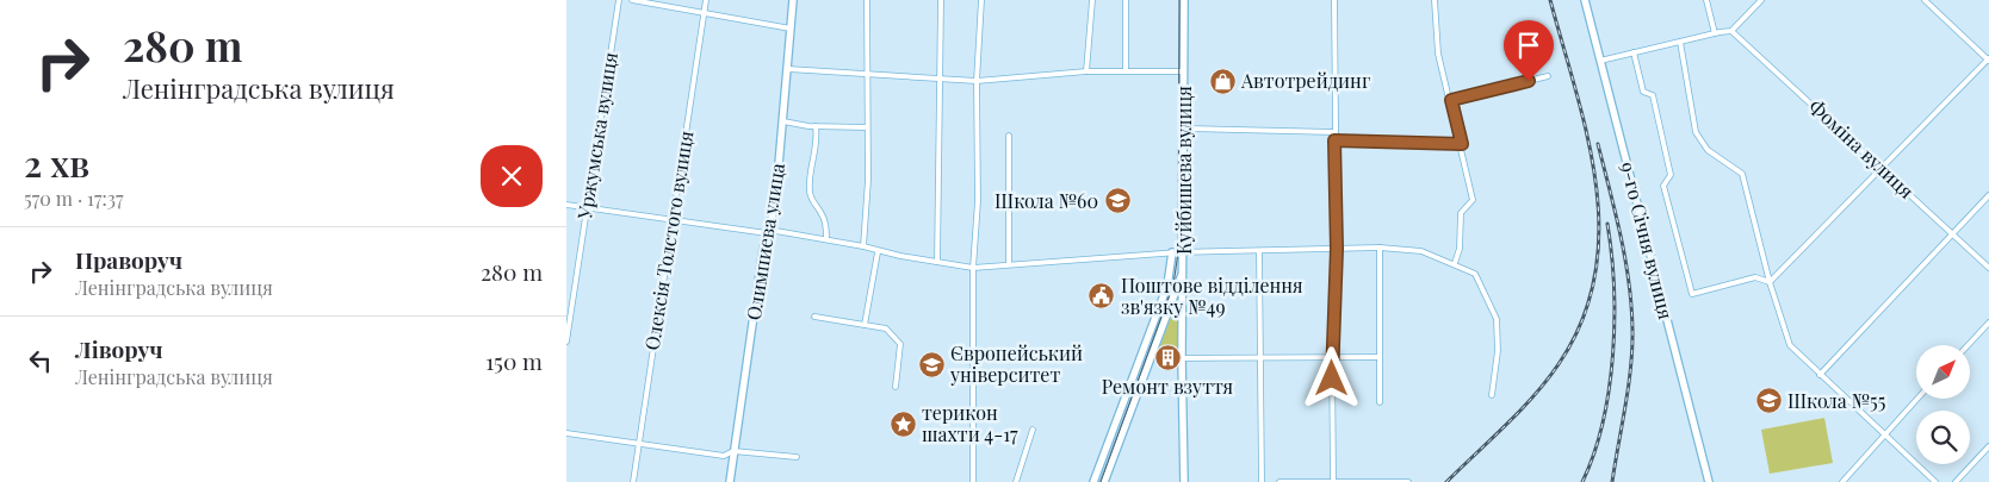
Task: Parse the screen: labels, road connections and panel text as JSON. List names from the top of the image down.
{
  "streets": {
    "main road": ["Куйбишева вулиця", "9-го Січня вулиця", "Олимпиева улица"],
    "street": ["Уржумська вулиця", "Фоміна вулиця", "Олексія Толстого вулиця"]
  },
  "places": {
    "shop": ["Автотрейдинг"],
    "school or university": ["Школа №60", "Європейський університет", "Школа №55"],
    "public building": ["Поштове відділення зв'язку №49"],
    "building": ["Ремонт взуття"],
    "place": ["терикон шахти 4-17"]
  },
  "north": "top right",
  "page": {
    "turn": ["280 m", "Ленінградська вулиця"],
    "heading": ["2 хв", "570 m · 17:37"],
    "list": [
      {
        "name": "Праворуч",
        "note": "Ленінградська вулиця",
        "value": "280 m"
      },
      {
        "name": "Ліворуч",
        "note": "Ленінградська вулиця",
        "value": "150 m"
      }
    ]
  }
}
